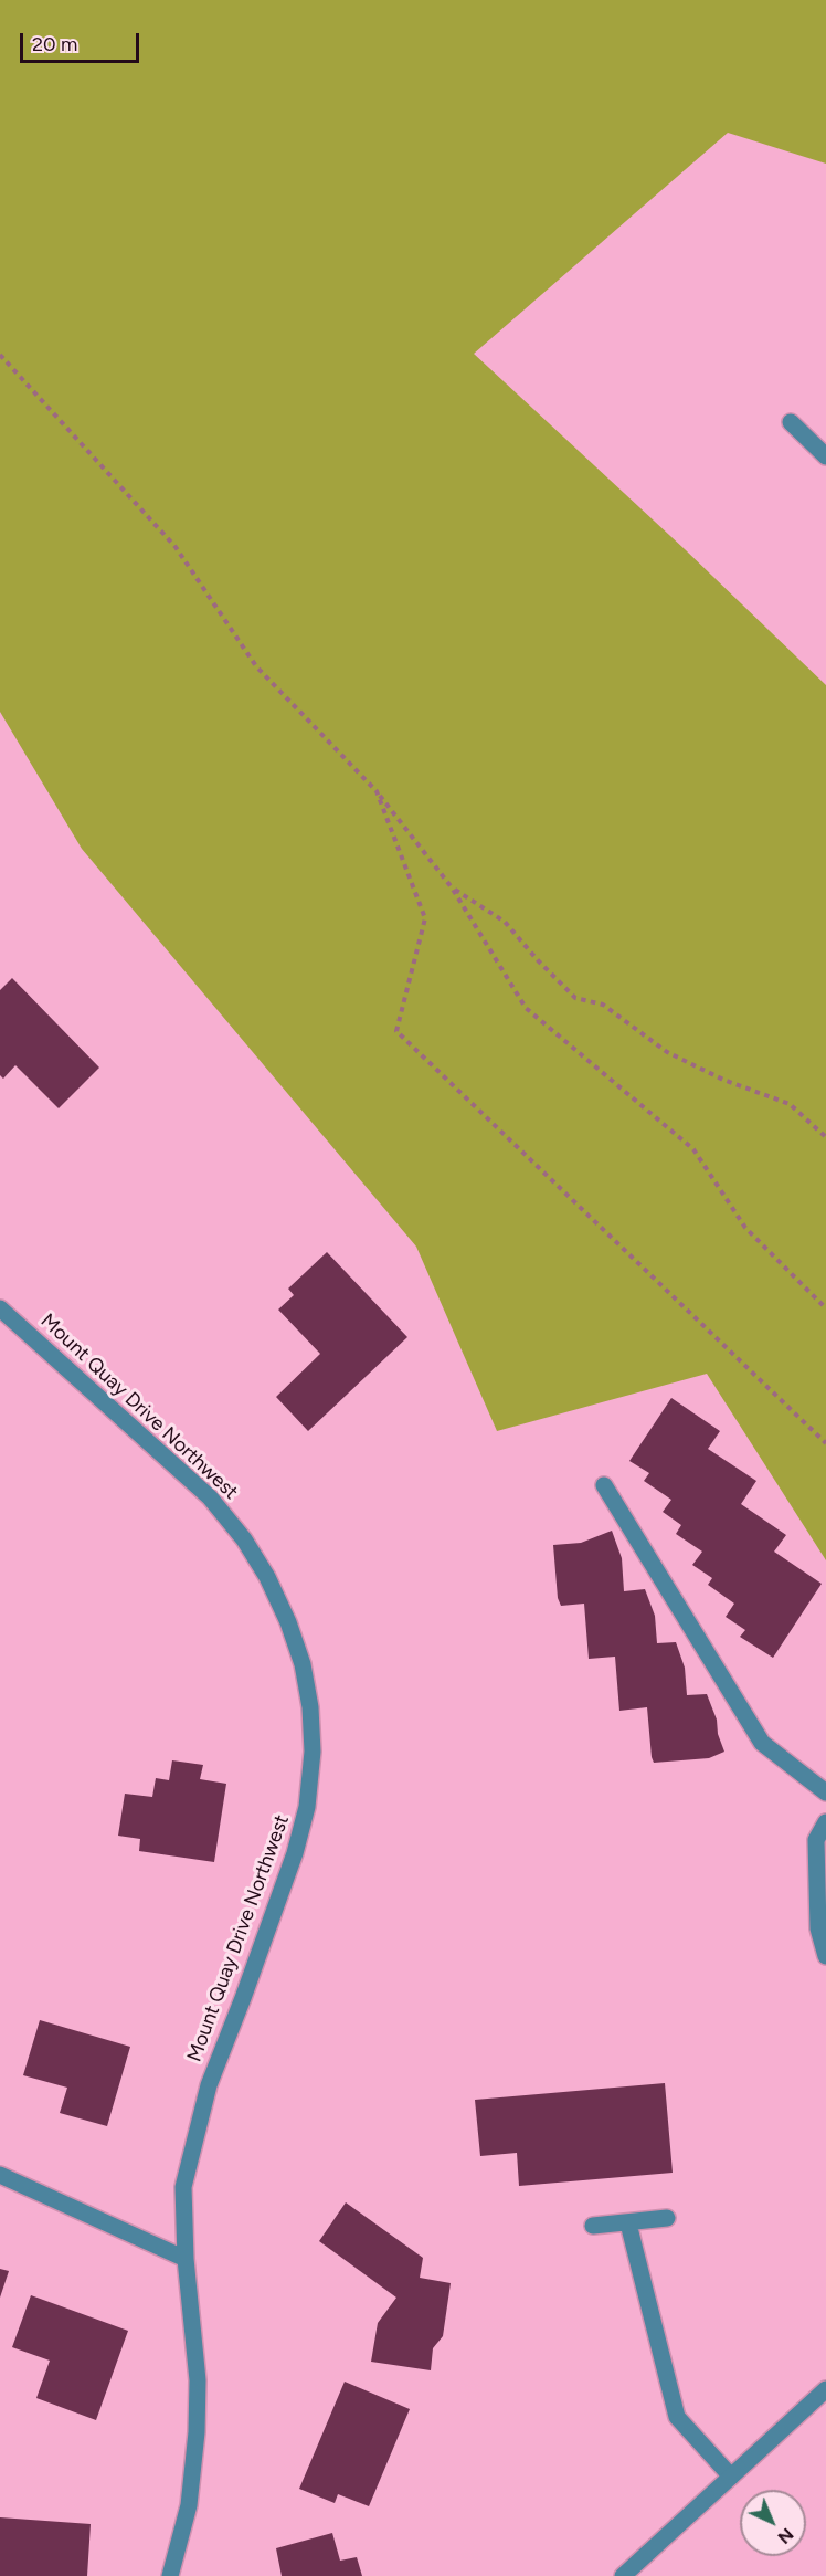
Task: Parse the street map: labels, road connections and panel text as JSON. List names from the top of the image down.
{
  "streets": {
    "street": ["Mount Quay Drive Northwest"]
  },
  "scale_bar": "20 m",
  "north": "bottom right"
}
